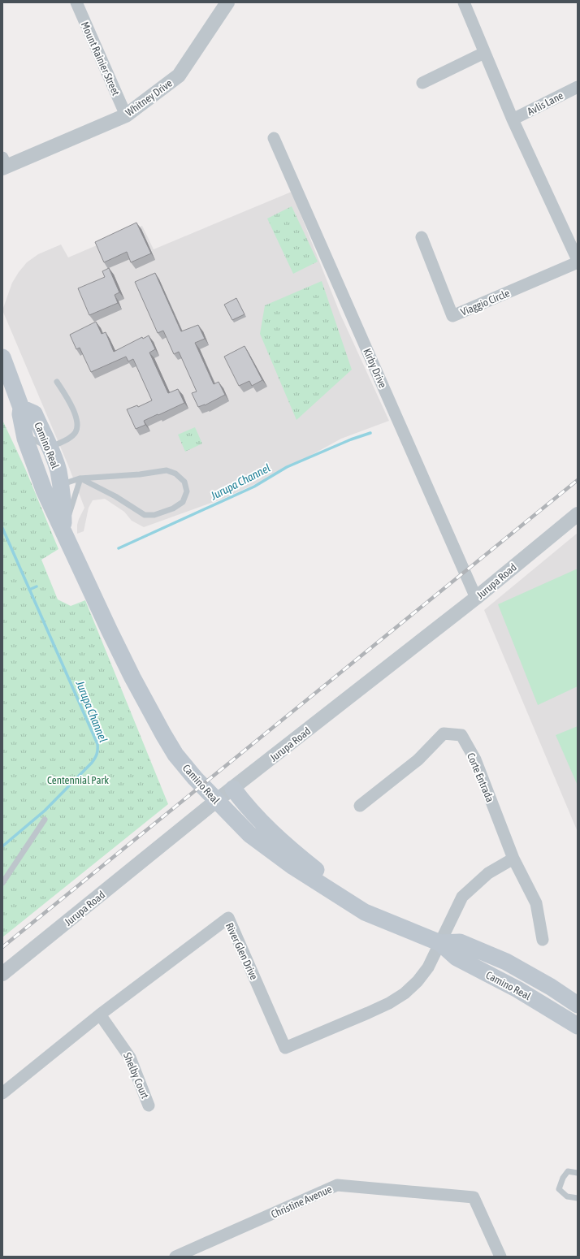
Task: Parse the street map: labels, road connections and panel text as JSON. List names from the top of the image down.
{
  "streets": {
    "main road": ["Camino Real"],
    "street": [
      "Mount Rainier Street",
      "Whitney Drive",
      "Avlis Lane",
      "Viaggio Circle",
      "Kirby Drive",
      "Jurupa Road",
      "Corte Entrada",
      "River Glen Drive",
      "Shelby Court",
      "Christine Avenue"
    ]
  },
  "crossings": [
    ["Mount Rainier Street", "Whitney Drive"],
    ["Avlis Lane", "Viaggio Circle"],
    ["Kirby Drive", "Jurupa Road"],
    ["Camino Real", "Jurupa Road"],
    ["Camino Real", "River Glen Drive"],
    ["River Glen Drive", "Shelby Court"]
  ],
  "water": ["Jurupa Channel"],
  "parks": ["Centennial Park"]
}
